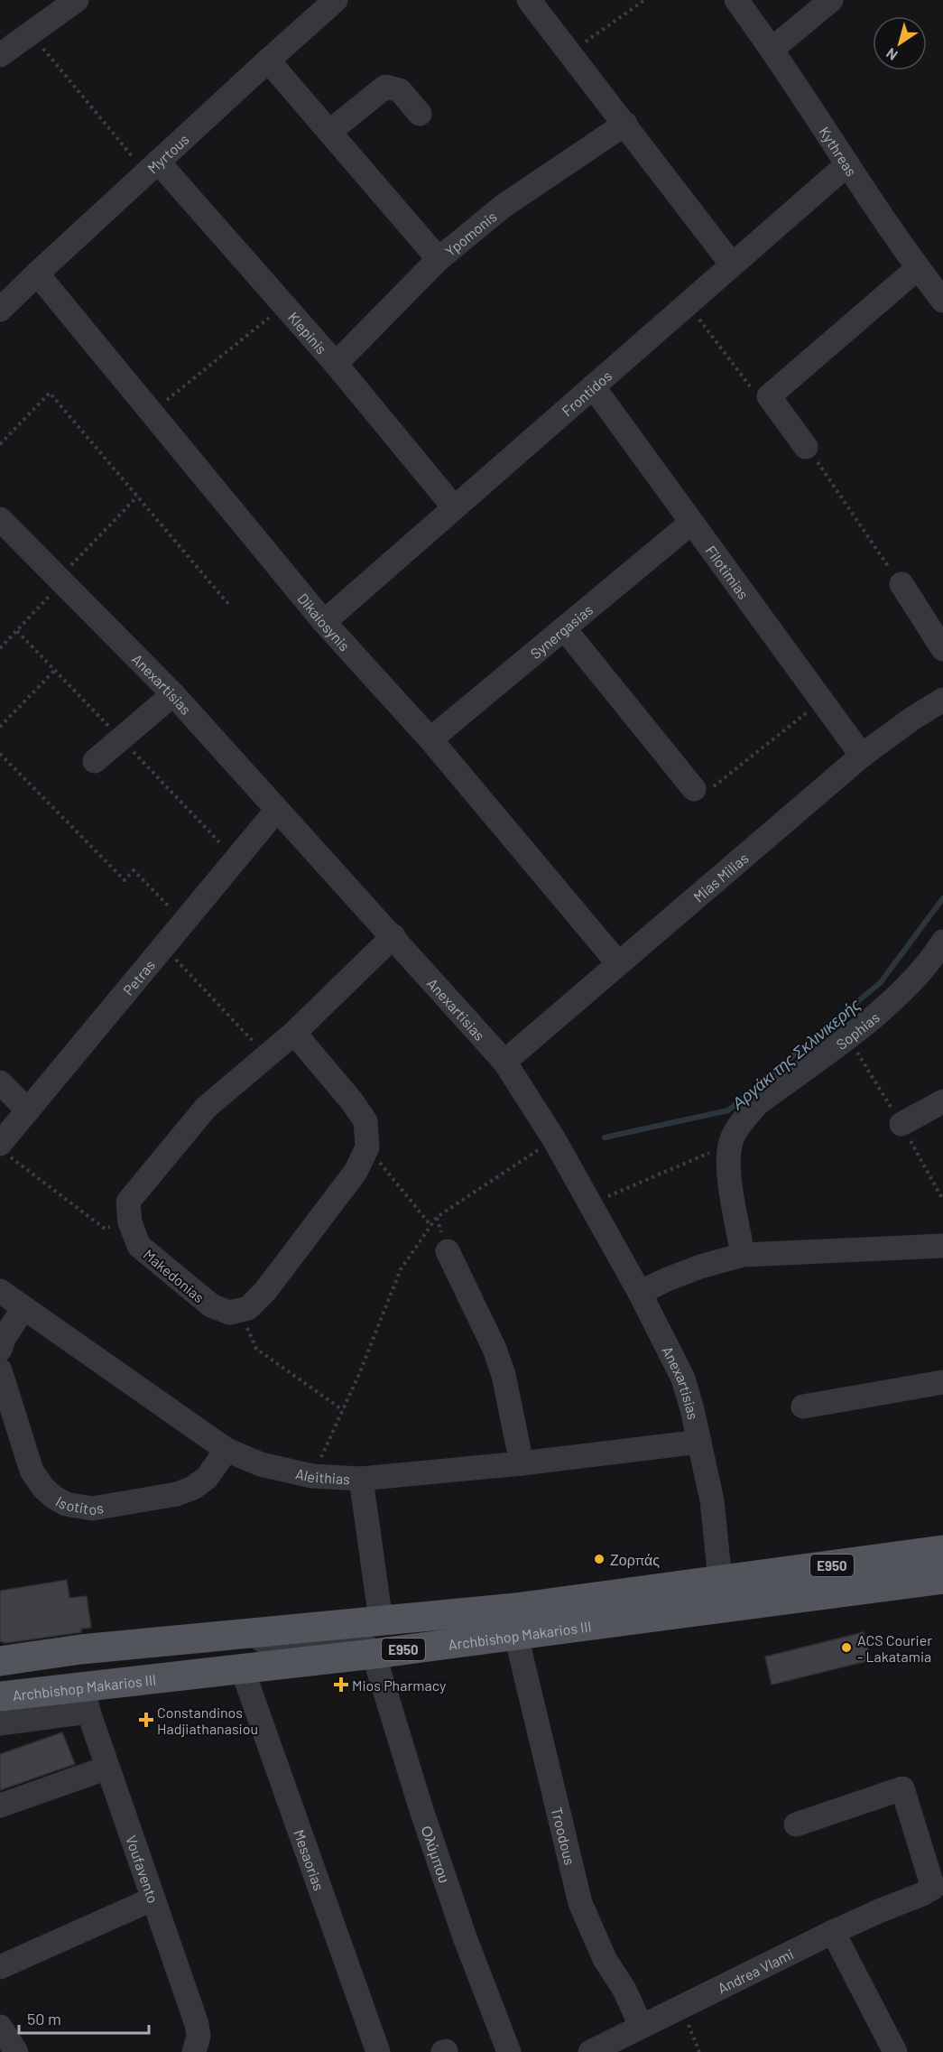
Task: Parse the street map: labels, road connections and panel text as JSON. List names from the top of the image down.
{
  "streets": {
    "main road": ["E950", "Archbishop Makarios III"],
    "street": [
      "Kythreas",
      "Myrtous",
      "Ypomonis",
      "Klepinis",
      "Frontidos",
      "Filotimias",
      "Dikaiosynis",
      "Synergasias",
      "Anexartisias",
      "Mias Milias",
      "Petras",
      "Sophias",
      "Makedonias",
      "Aleithias",
      "Isotitos",
      "Troodous",
      "Ολύμπου",
      "Mesaorias",
      "Voufavento",
      "Andrea Vlami"
    ]
  },
  "crossings": [
    ["Kythreas", "Frontidos"],
    ["Myrtous", "Klepinis"],
    ["Myrtous", "Dikaiosynis"],
    ["Ypomonis", "Klepinis"],
    ["Klepinis", "Frontidos"],
    ["Frontidos", "Filotimias"],
    ["Frontidos", "Dikaiosynis"],
    ["Filotimias", "Synergasias"],
    ["Filotimias", "Mias Milias"],
    ["Dikaiosynis", "Synergasias"],
    ["Dikaiosynis", "Mias Milias"],
    ["Anexartisias", "Mias Milias"],
    ["Anexartisias", "Petras"],
    ["Anexartisias", "Makedonias"],
    ["Anexartisias", "Aleithias"],
    ["Anexartisias", "Archbishop Makarios III"],
    ["Aleithias", "Isotitos"],
    ["Archbishop Makarios III", "Troodous"],
    ["Archbishop Makarios III", "Ολύμπου"],
    ["Archbishop Makarios III", "Mesaorias"],
    ["Archbishop Makarios III", "Voufavento"],
    ["Troodous", "Andrea Vlami"]
  ],
  "water": ["Αργάκι της Σκλινικερής"],
  "places": {
    "other": ["Ζορπάς", "ACS Courier - Lakatamia"],
    "health": ["Mios Pharmacy", "Constandinos Hadjiathanasiou"]
  },
  "scale_bar": "50 m",
  "north": "bottom left"
}
